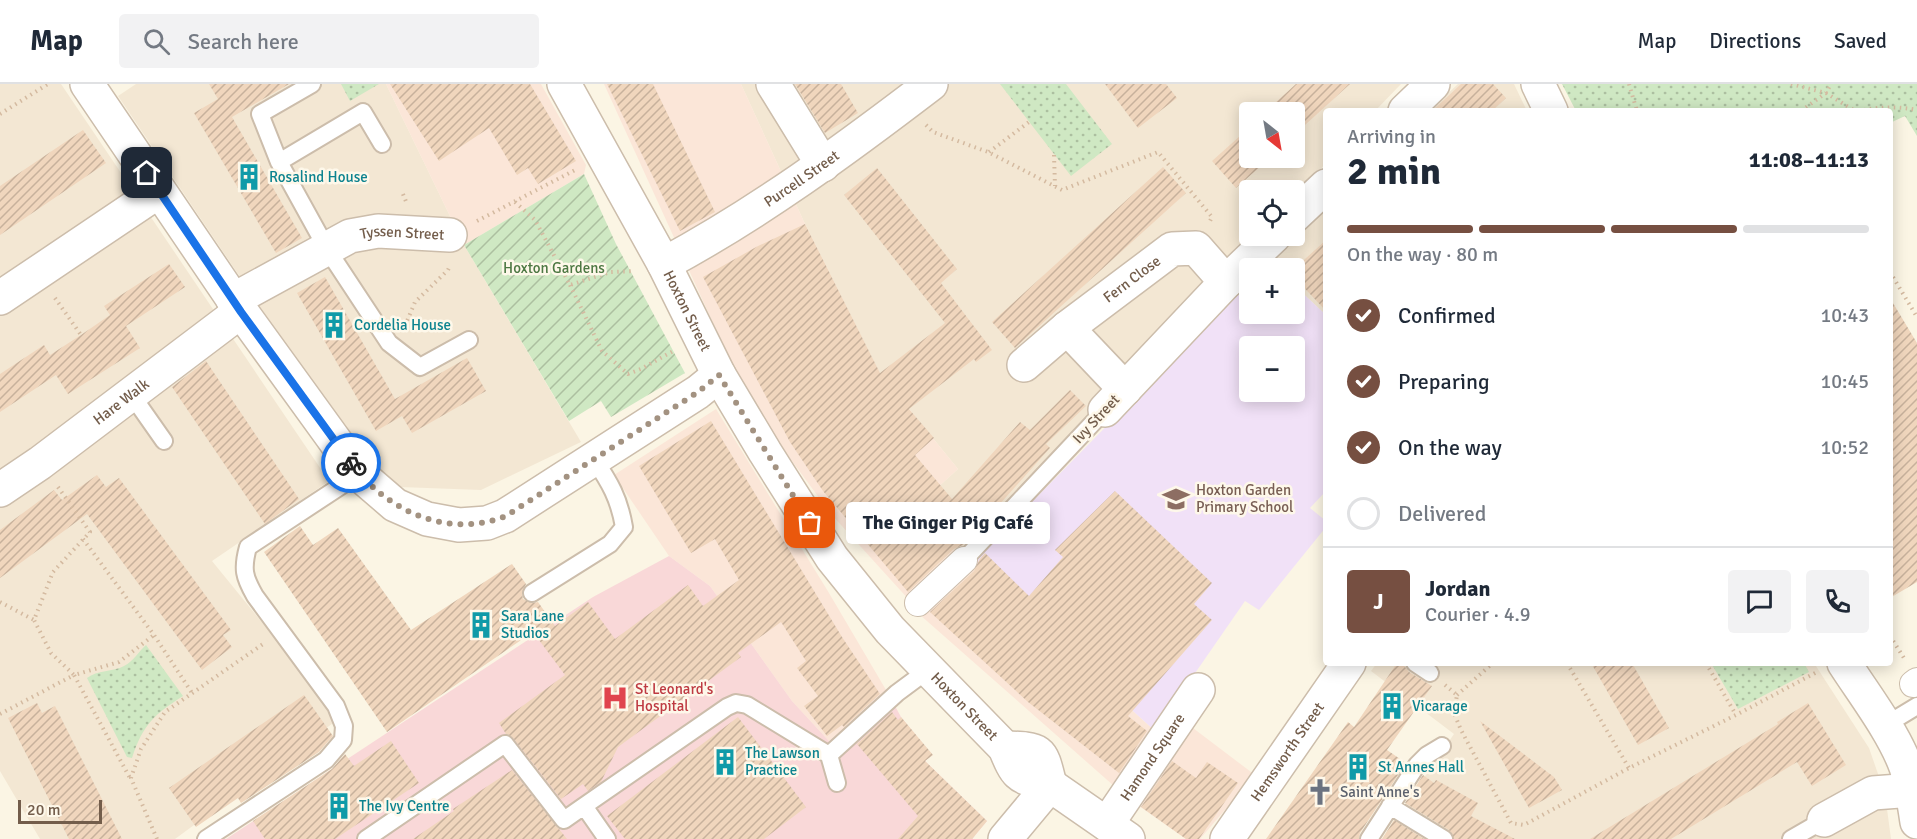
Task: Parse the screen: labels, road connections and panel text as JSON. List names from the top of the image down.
{
  "streets": {
    "street": [
      "Purcell Street",
      "Tyssen Street",
      "Fern Close",
      "Hoxton Street",
      "Hare Walk",
      "Ivy Street",
      "Hemsworth Street",
      "Hamond Square"
    ]
  },
  "crossings": [
    ["Purcell Street", "Hoxton Street"],
    ["Tyssen Street", "Hoxton Street"],
    ["Tyssen Street", "Hare Walk"],
    ["Hoxton Street", "Hamond Square"]
  ],
  "parks": ["Hoxton Gardens"],
  "places": {
    "building": [
      "Rosalind House",
      "Cordelia House",
      "Sara Lane Studios",
      "Vicarage",
      "The Lawson Practice",
      "St Annes Hall",
      "The Ivy Centre"
    ],
    "school or university": ["Hoxton Garden Primary School"],
    "other": ["The Ginger Pig Café"],
    "hospital": ["St Leonard's Hospital"],
    "church": ["Saint Anne's"]
  },
  "scale_bar": "20 m",
  "north": "bottom right",
  "page": {
    "header": "Map",
    "search": "Search here",
    "nav": ["Map", "Directions", "Saved"],
    "map_buttons": ["+", "−"],
    "heading": ["2 min", "Arriving in", "11:08–11:13"],
    "panel": ["Jordan", "Courier · 4.9"],
    "bar": "On the way · 80 m",
    "list": [
      ["Confirmed", "10:43"],
      ["Preparing", "10:45"],
      ["On the way", "10:52"],
      "Delivered"
    ],
    "bubble": "The Ginger Pig Café",
    "round": "J",
    "scale": "20 m"
  }
}
